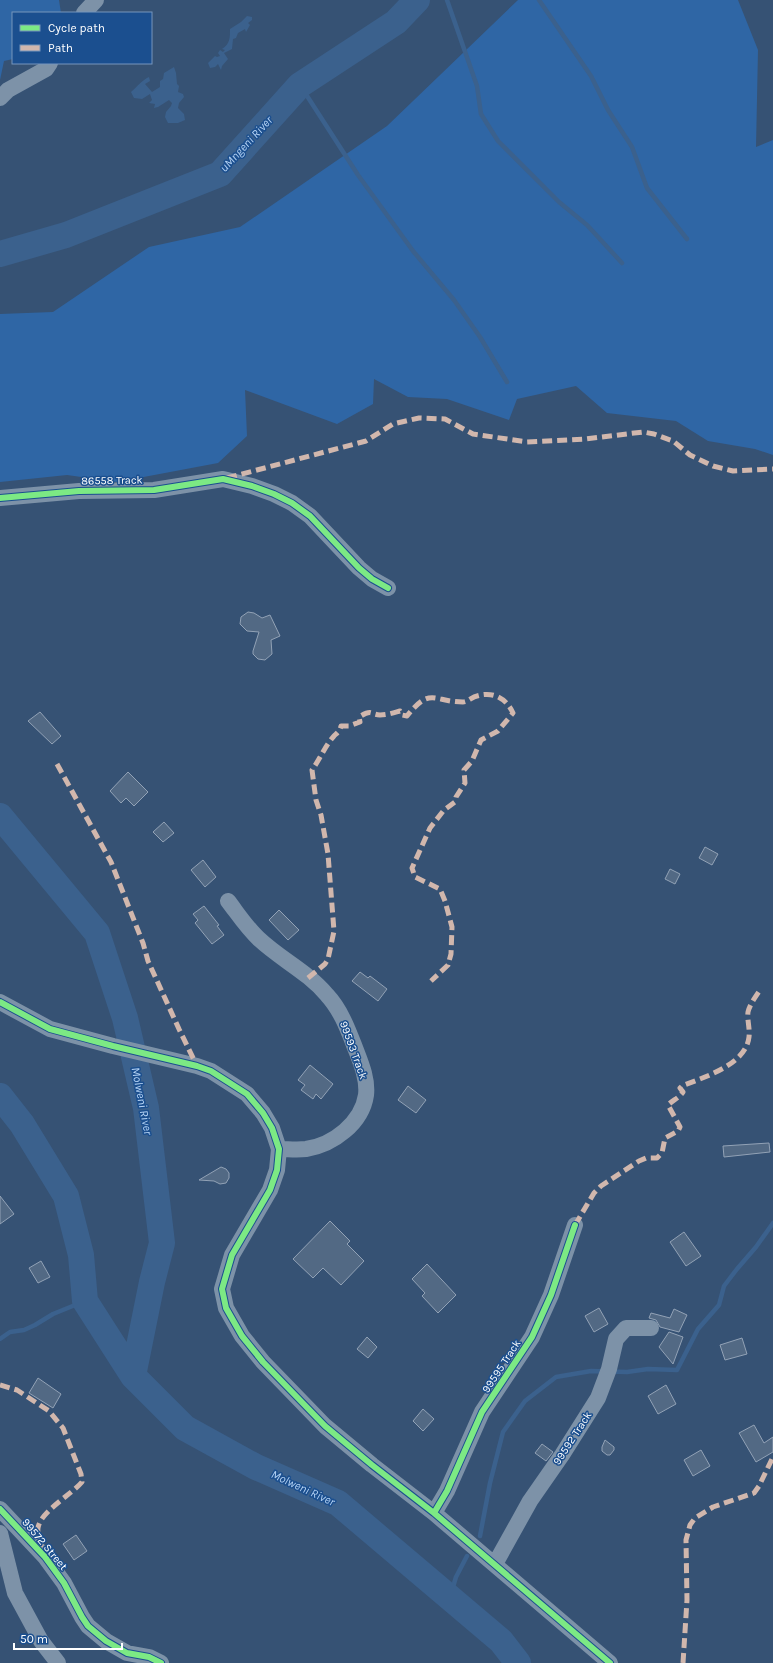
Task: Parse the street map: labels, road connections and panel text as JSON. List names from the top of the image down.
{
  "streets": {
    "street": [
      "86558 Track",
      "99593 Track",
      "99595 Track",
      "99592 Track",
      "99572 Street"
    ]
  },
  "water": ["uMngeni River", "Molweni River"],
  "legend": ["Cycle path", "Path"],
  "scale_bar": "50 m"
}
